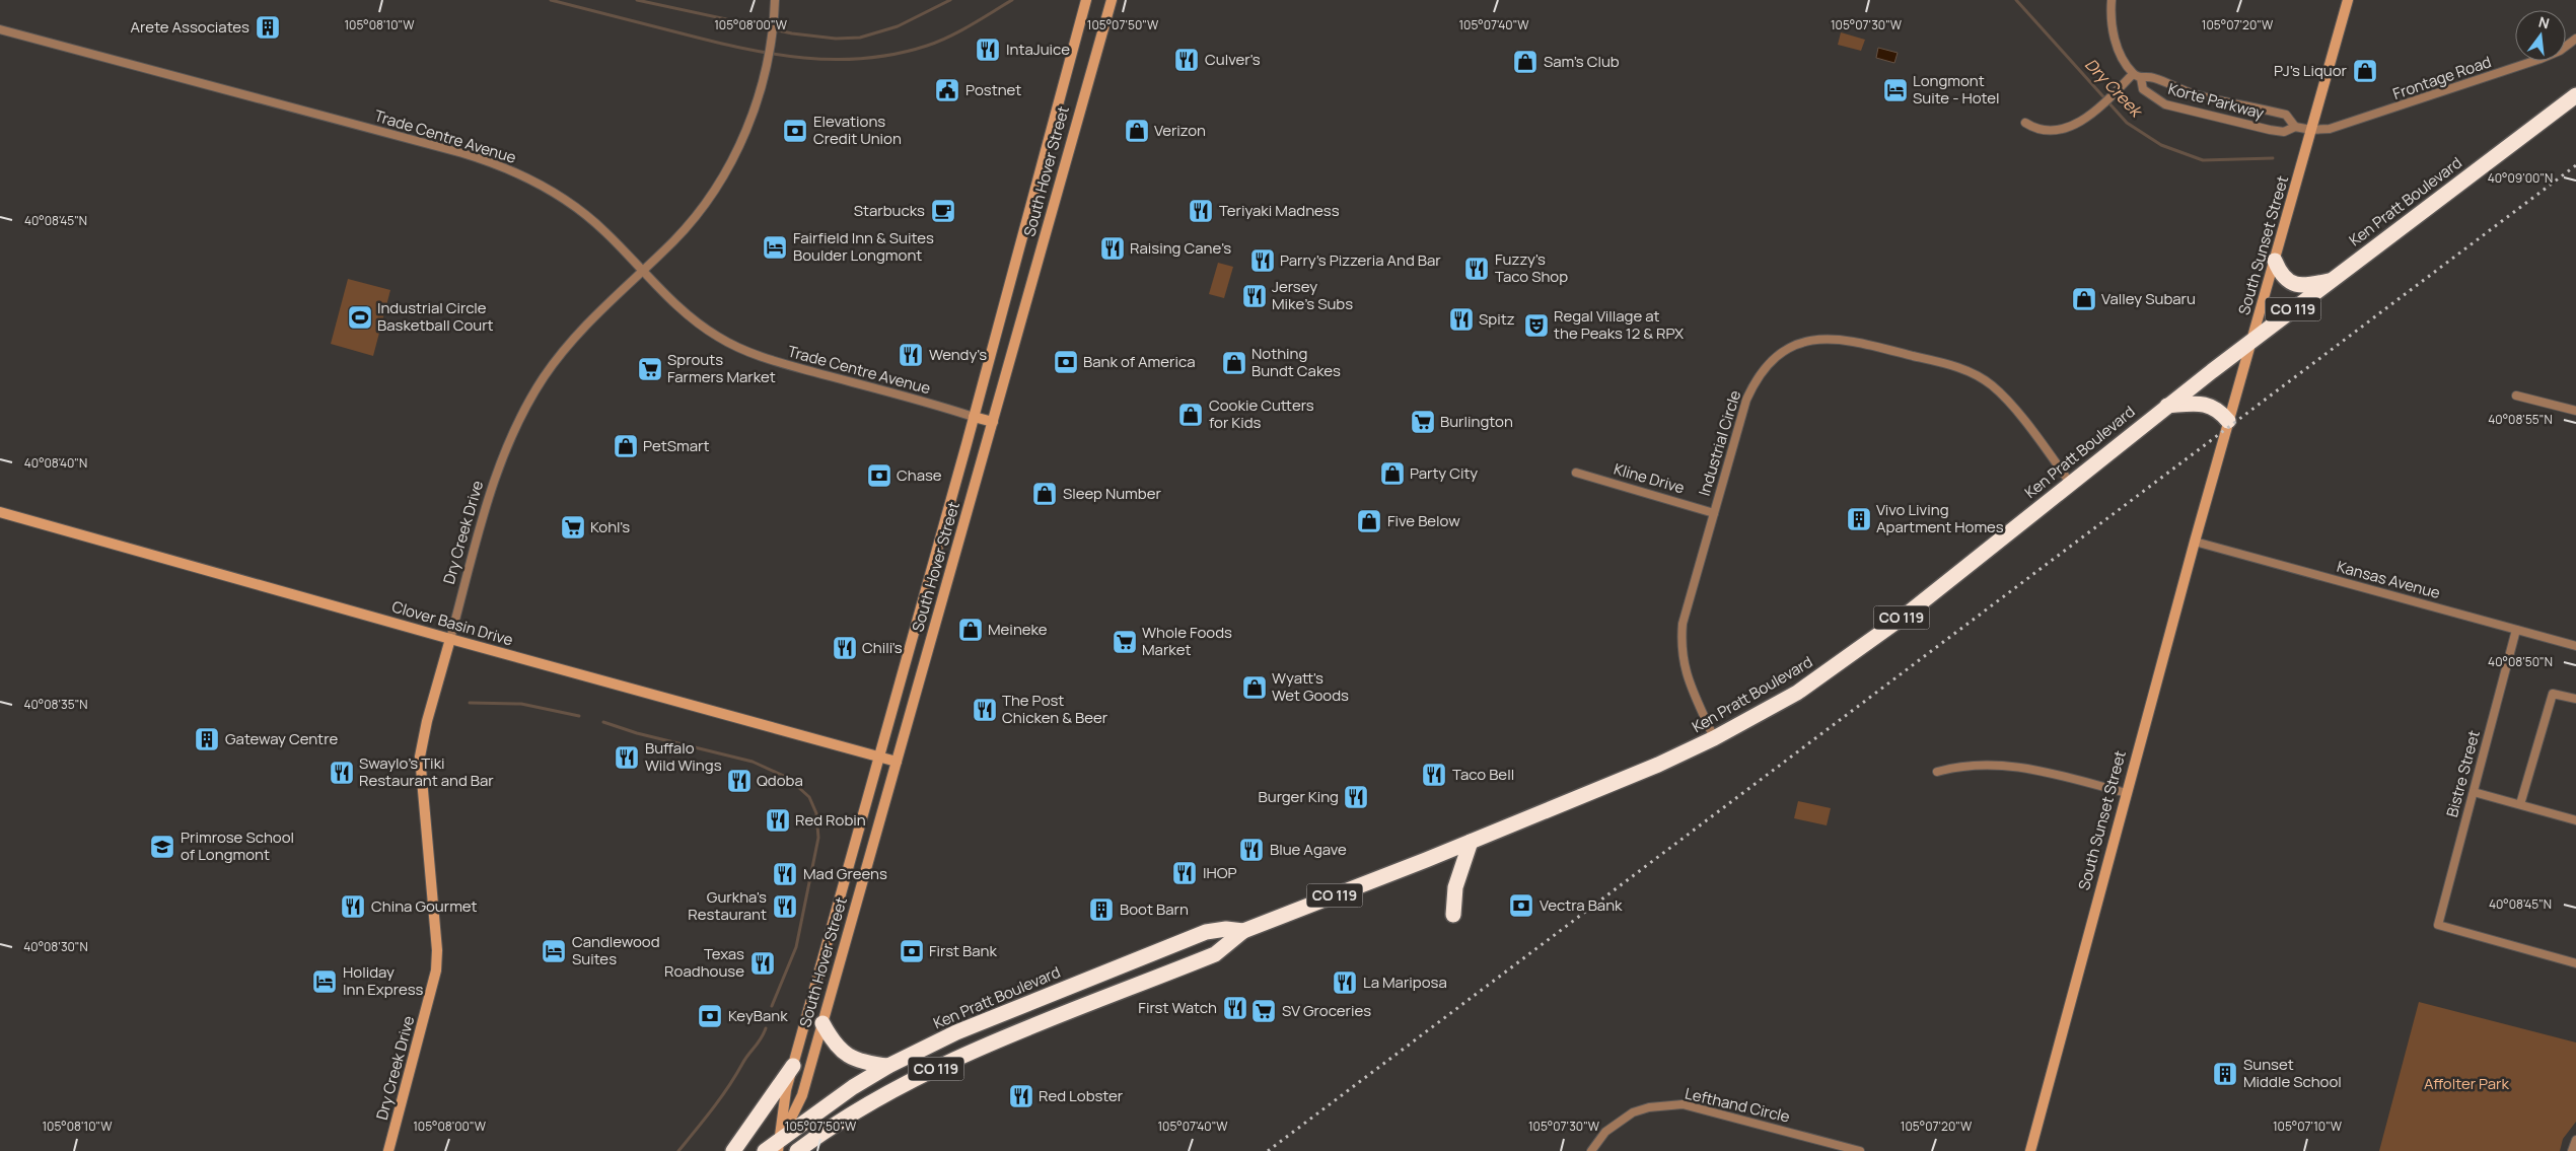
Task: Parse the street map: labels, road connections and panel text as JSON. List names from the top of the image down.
{
  "streets": {
    "highway": ["Ken Pratt Boulevard", "CO 119"],
    "street": [
      "Frontage Road",
      "Korte Parkway",
      "Trade Centre Avenue",
      "South Hover Street",
      "South Sunset Street",
      "Industrial Circle",
      "Kline Drive",
      "Dry Creek Drive",
      "Kansas Avenue",
      "Clover Basin Drive",
      "Bistre Street",
      "Lefthand Circle"
    ]
  },
  "crossings": [
    ["Frontage Road", "Korte Parkway"],
    ["Frontage Road", "South Sunset Street"],
    ["Korte Parkway", "South Sunset Street"],
    ["Trade Centre Avenue", "South Hover Street"],
    ["Trade Centre Avenue", "Dry Creek Drive"],
    ["South Hover Street", "Ken Pratt Boulevard"],
    ["South Hover Street", "CO 119"],
    ["South Hover Street", "Clover Basin Drive"],
    ["Ken Pratt Boulevard", "South Sunset Street"],
    ["Ken Pratt Boulevard", "CO 119"],
    ["Ken Pratt Boulevard", "Industrial Circle"],
    ["South Sunset Street", "Kansas Avenue"],
    ["Industrial Circle", "Kline Drive"],
    ["Dry Creek Drive", "Clover Basin Drive"],
    ["Kansas Avenue", "Bistre Street"]
  ],
  "water": ["Dry Creek"],
  "parks": ["Affolter Park"],
  "places": {
    "building": [
      "Arete Associates",
      "Vivo Living Apartment Homes",
      "Gateway Centre",
      "Boot Barn",
      "Sunset Middle School"
    ],
    "restaurant": [
      "IntaJuice",
      "Culver's",
      "Teriyaki Madness",
      "Raising Cane's",
      "Parry's Pizzeria And Bar",
      "Fuzzy's Taco Shop",
      "Jersey Mike's Subs",
      "Spitz",
      "Wendy's",
      "Chili's",
      "The Post Chicken & Beer",
      "Buffalo Wild Wings",
      "Swaylo’s Tiki Restaurant and Bar",
      "Taco Bell",
      "Qdoba",
      "Burger King",
      "Red Robin",
      "Blue Agave",
      "IHOP",
      "Mad Greens",
      "China Gourmet",
      "Gurkha's Restaurant",
      "Texas Roadhouse",
      "La Mariposa",
      "First Watch",
      "Red Lobster"
    ],
    "shop": [
      "Sam's Club",
      "PJ's Liquor",
      "Verizon",
      "Valley Subaru",
      "Nothing Bundt Cakes",
      "Cookie Cutters for Kids",
      "PetSmart",
      "Party City",
      "Sleep Number",
      "Five Below",
      "Meineke",
      "Wyatt's Wet Goods"
    ],
    "public building": ["Postnet"],
    "hotel": [
      "Longmont Suite - Hotel",
      "Fairfield Inn & Suites Boulder Longmont",
      "Candlewood Suites",
      "Holiday Inn Express"
    ],
    "bank": [
      "Elevations Credit Union",
      "Bank of America",
      "Chase",
      "Vectra Bank",
      "First Bank",
      "KeyBank"
    ],
    "cafe": ["Starbucks"],
    "sports": ["Industrial Circle Basketball Court"],
    "theatre": ["Regal Village at the Peaks 12 & RPX"],
    "supermarket": [
      "Sprouts Farmers Market",
      "Burlington",
      "Kohl's",
      "Whole Foods Market",
      "SV Groceries"
    ],
    "school or university": ["Primrose School of Longmont"]
  },
  "north": "top",
  "coordinates": [
    "105°08'10\"W",
    "105°08'00\"W",
    "105°07'50\"W",
    "105°07'40\"W",
    "105°07'30\"W",
    "105°07'20\"W",
    "40°09'00\"N",
    "40°08'45\"N",
    "40°08'55\"N",
    "40°08'40\"N",
    "40°08'50\"N",
    "40°08'35\"N",
    "40°08'30\"N",
    "105°07'10\"W"
  ]
}
